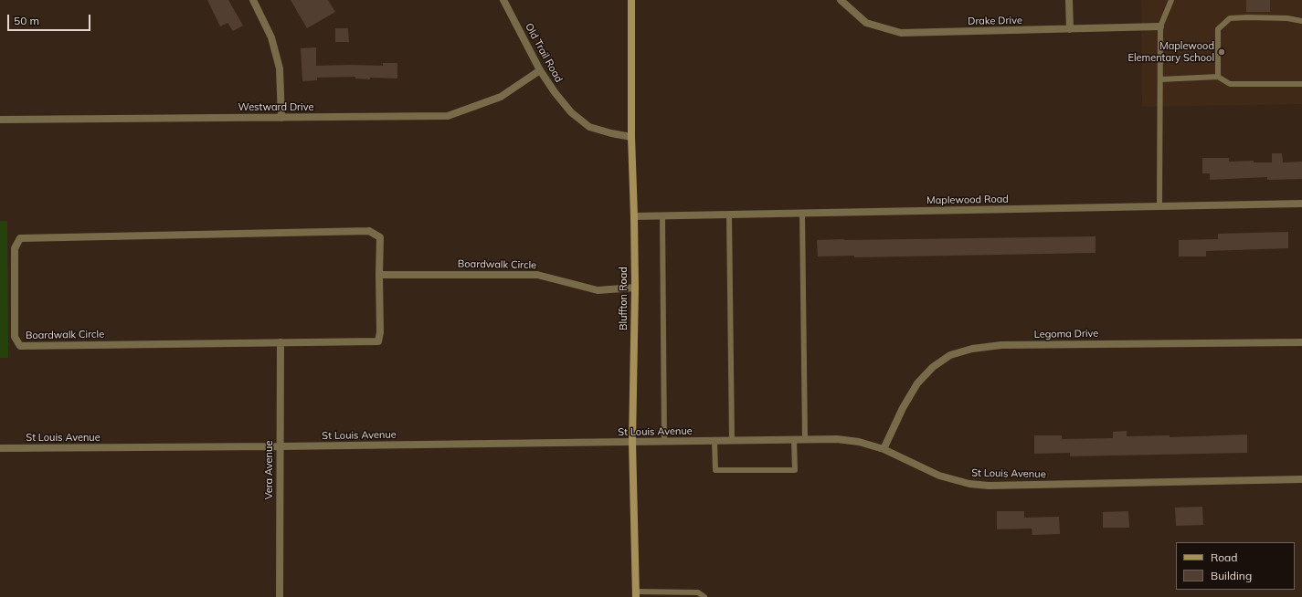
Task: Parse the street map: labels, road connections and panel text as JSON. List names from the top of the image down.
{
  "streets": {
    "main road": ["Bluffton Road"],
    "street": [
      "Drake Drive",
      "Old Trail Road",
      "Westward Drive",
      "Maplewood Road",
      "Boardwalk Circle",
      "Legoma Drive",
      "St Louis Avenue",
      "Vera Avenue"
    ]
  },
  "crossings": [
    ["Old Trail Road", "Westward Drive"],
    ["Old Trail Road", "Bluffton Road"],
    ["Maplewood Road", "Bluffton Road"],
    ["Boardwalk Circle", "Bluffton Road"],
    ["Boardwalk Circle", "Vera Avenue"],
    ["Bluffton Road", "St Louis Avenue"],
    ["Legoma Drive", "St Louis Avenue"],
    ["St Louis Avenue", "Vera Avenue"]
  ],
  "places": ["Maplewood Elementary School"],
  "legend": ["Road", "Building"],
  "scale_bar": "50 m"
}
